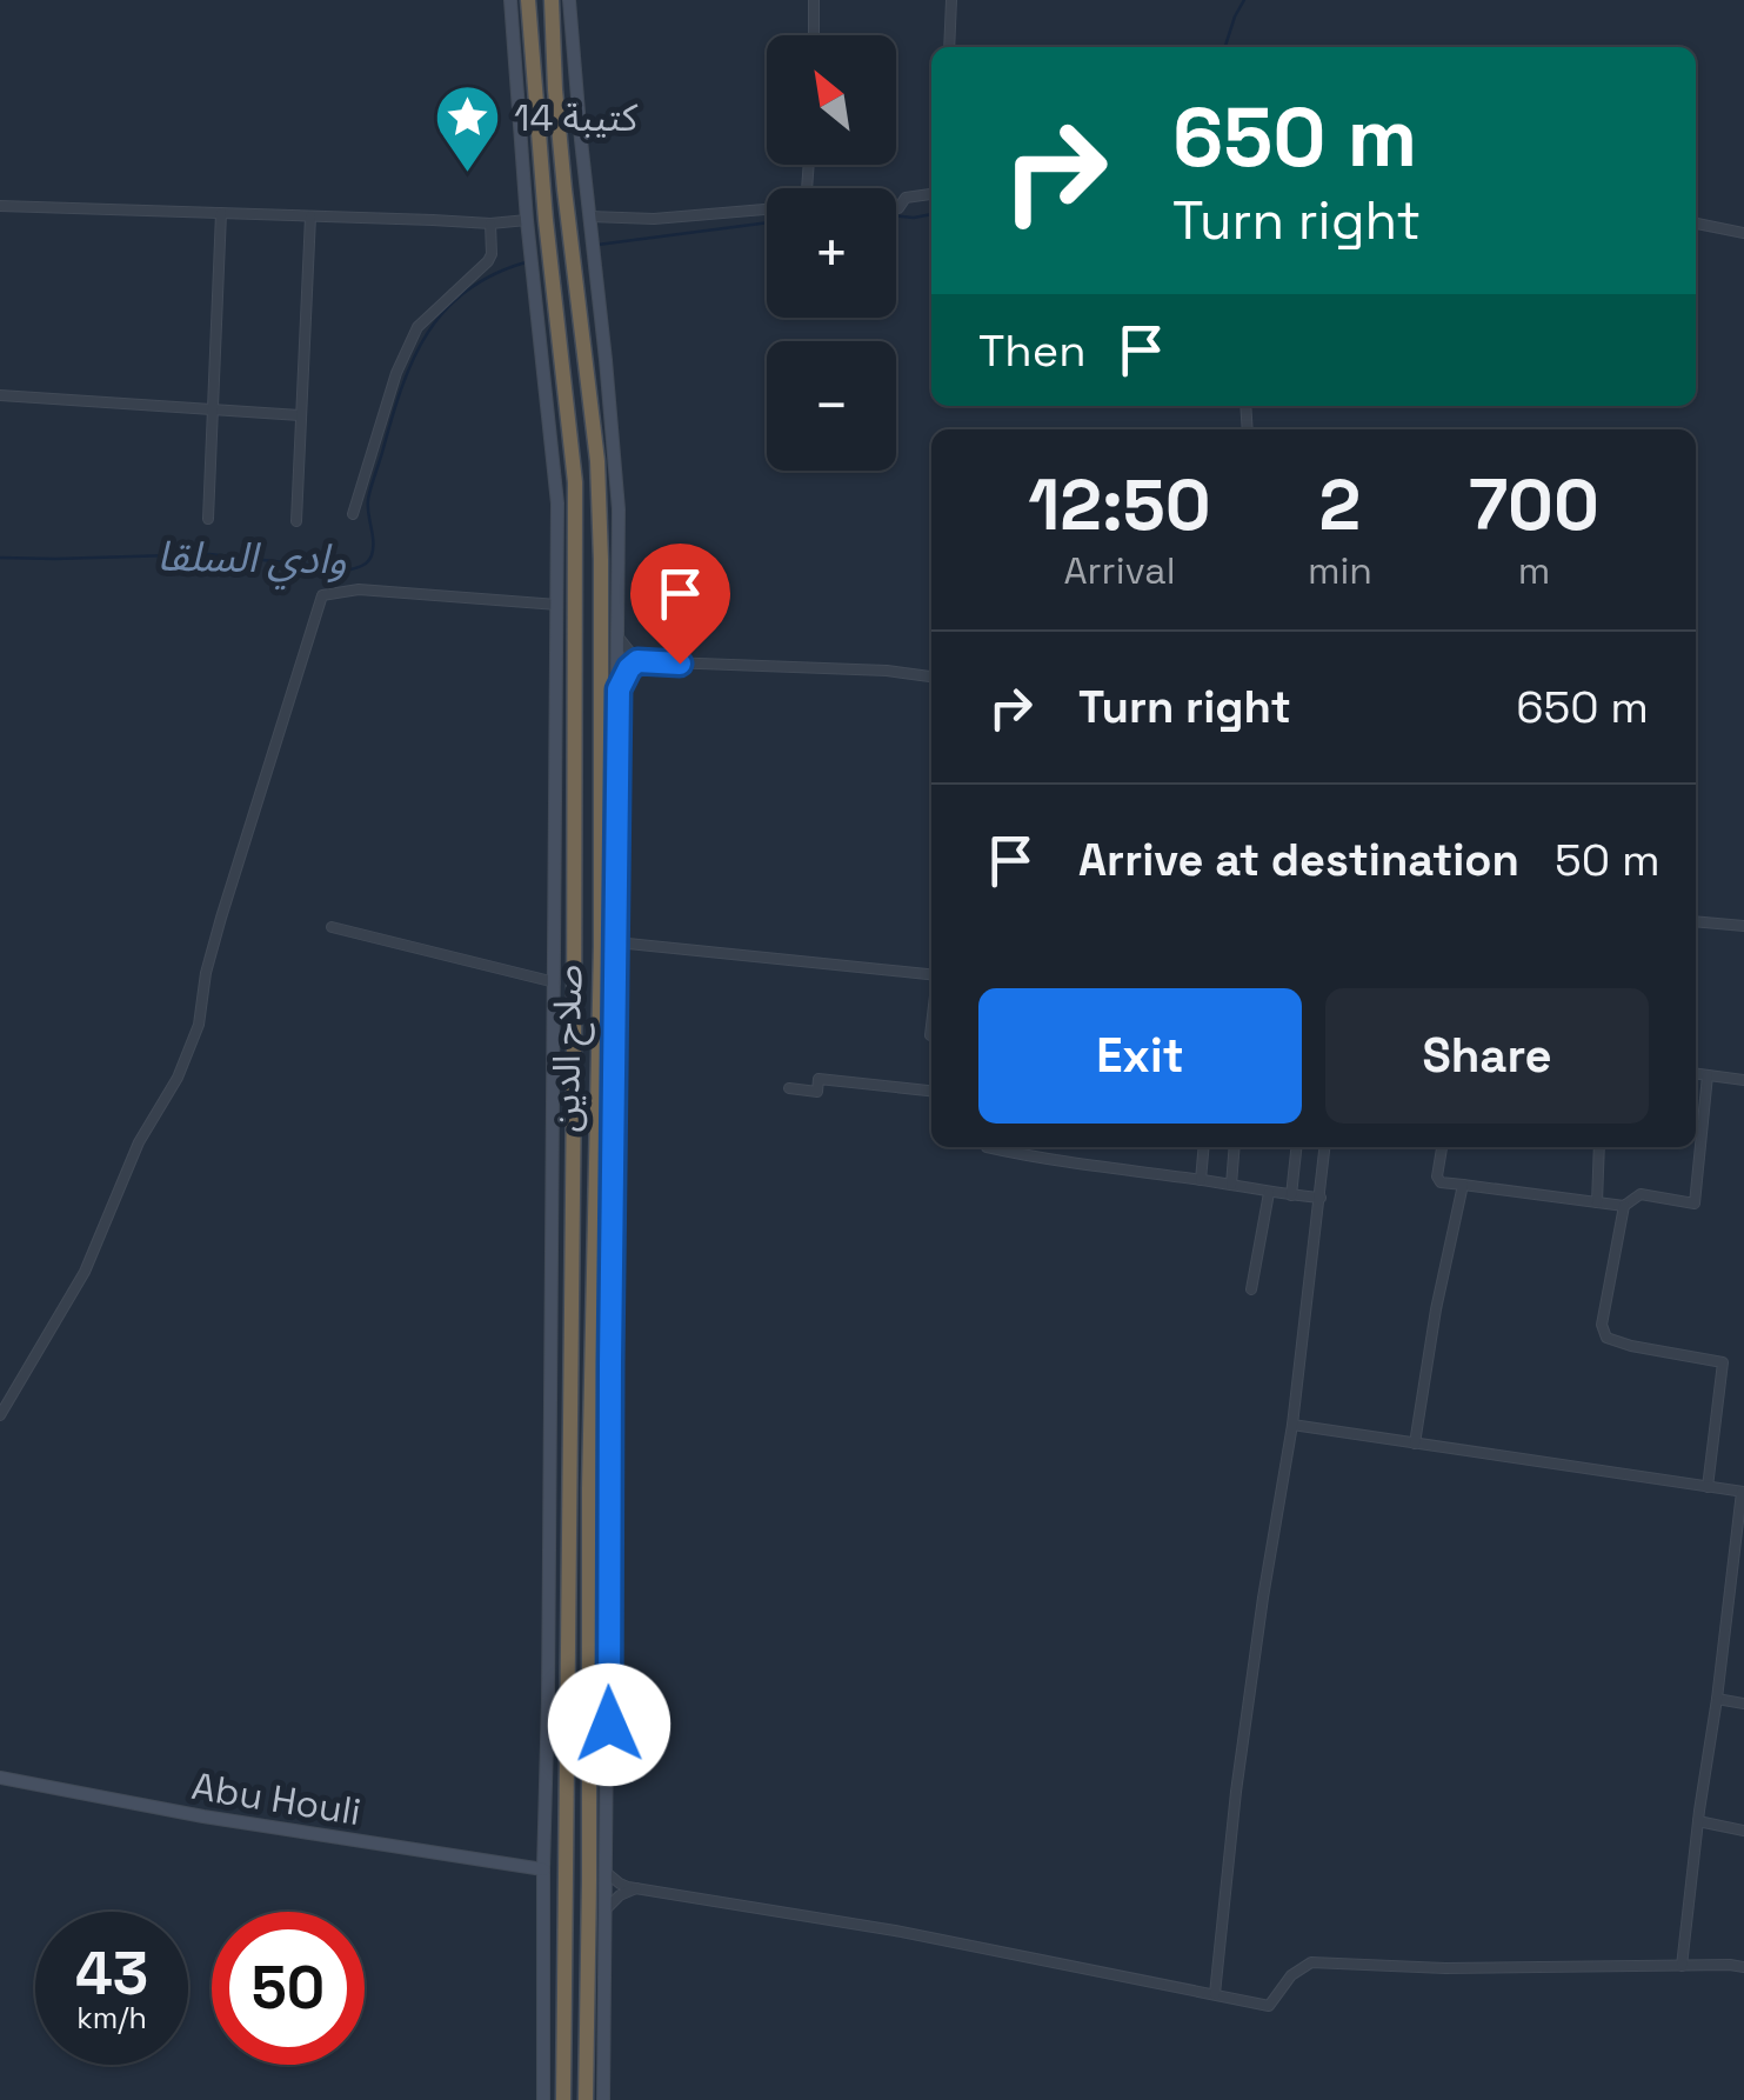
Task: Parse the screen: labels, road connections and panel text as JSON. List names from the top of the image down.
{
  "streets": {
    "highway": ["صلاح الدين"],
    "main road": ["Abu Houli"]
  },
  "water": ["وادي السلقا"],
  "places": {
    "place": ["كتيبة 14"]
  },
  "north": "top left",
  "page": {
    "map_buttons": ["+", "−"],
    "turn": ["650 m", "Turn right"],
    "then": "Then",
    "eta": [
      "12:50",
      "Arrival",
      "2",
      "min",
      "700",
      "m"
    ],
    "list": [
      {
        "name": "Turn right",
        "value": "650 m"
      },
      {
        "name": "Arrive at destination",
        "value": "50 m"
      }
    ],
    "buttons": ["Exit", "Share"],
    "speed": "43 km/h",
    "limit": "50"
  }
}
